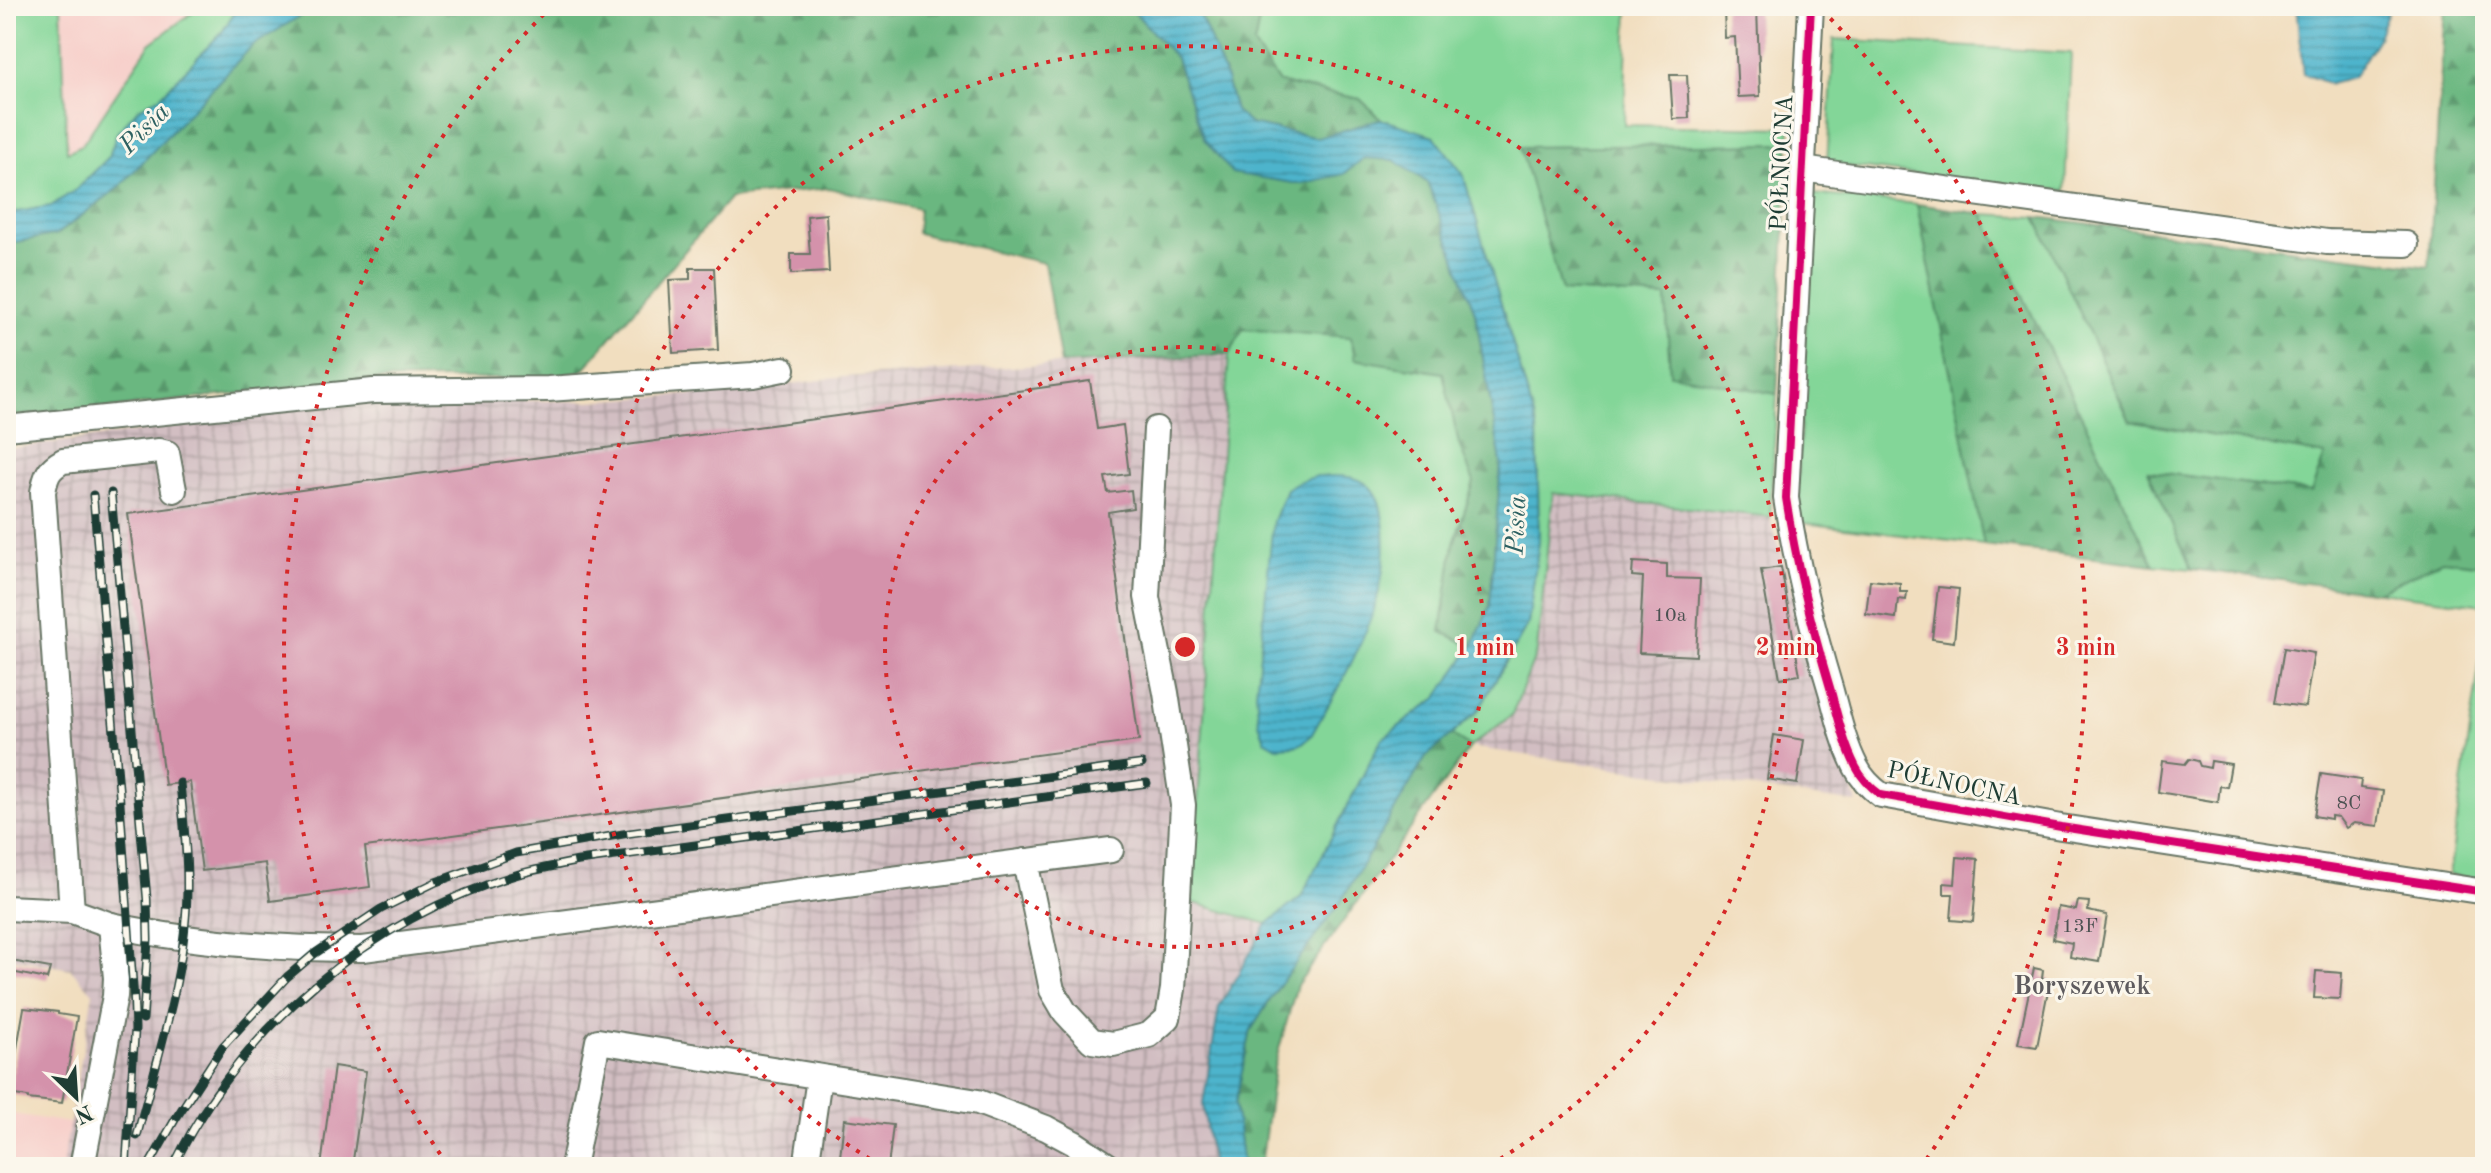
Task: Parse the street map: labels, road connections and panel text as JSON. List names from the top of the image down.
{
  "streets": {
    "street": ["PÓŁNOCNA"]
  },
  "districts": ["Boryszewek"],
  "water": ["Pisia"],
  "house_numbers": ["10a", "8C", "13F"],
  "north": "bottom right",
  "rings": ["1 min", "2 min", "3 min"]
}
